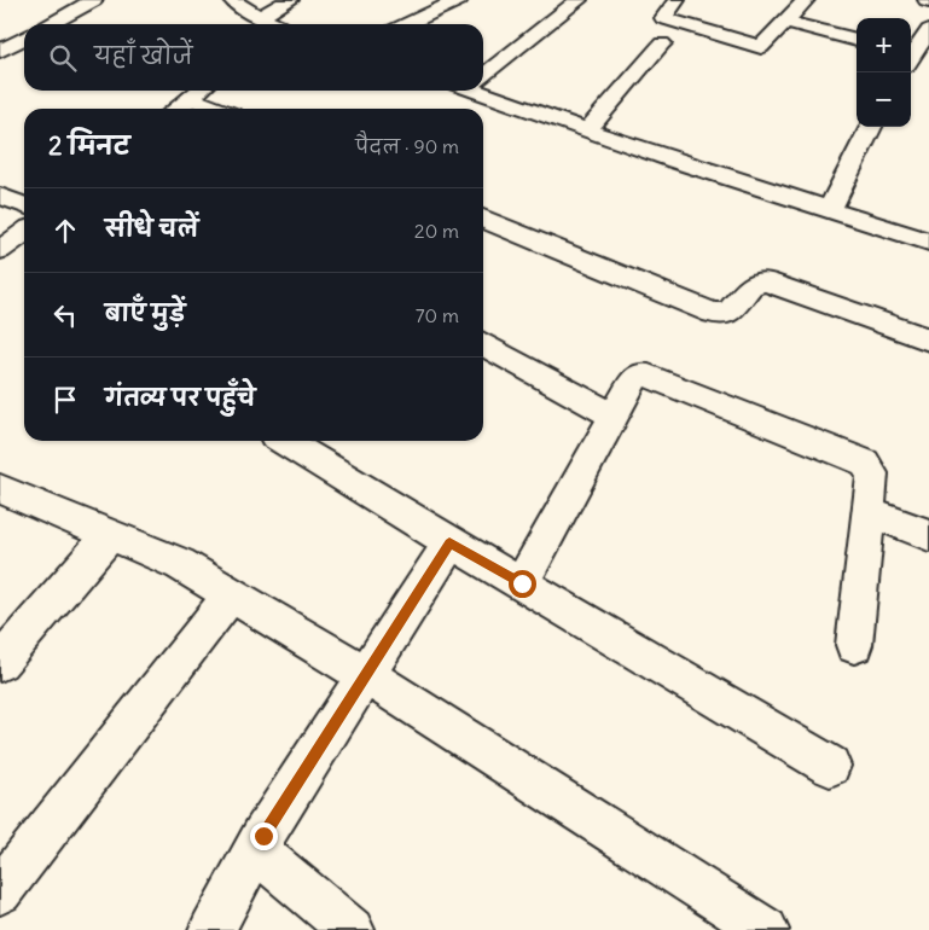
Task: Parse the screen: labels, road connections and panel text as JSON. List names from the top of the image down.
{
  "page": {
    "map_buttons": ["+", "−"],
    "search": "यहाँ खोजें",
    "heading": ["2 मिनट", "पैदल · 90 m"],
    "list": [
      ["सीधे चलें", "20 m"],
      ["बाएँ मुड़ें", "70 m"],
      "गंतव्य पर पहुँचे"
    ]
  }
}
